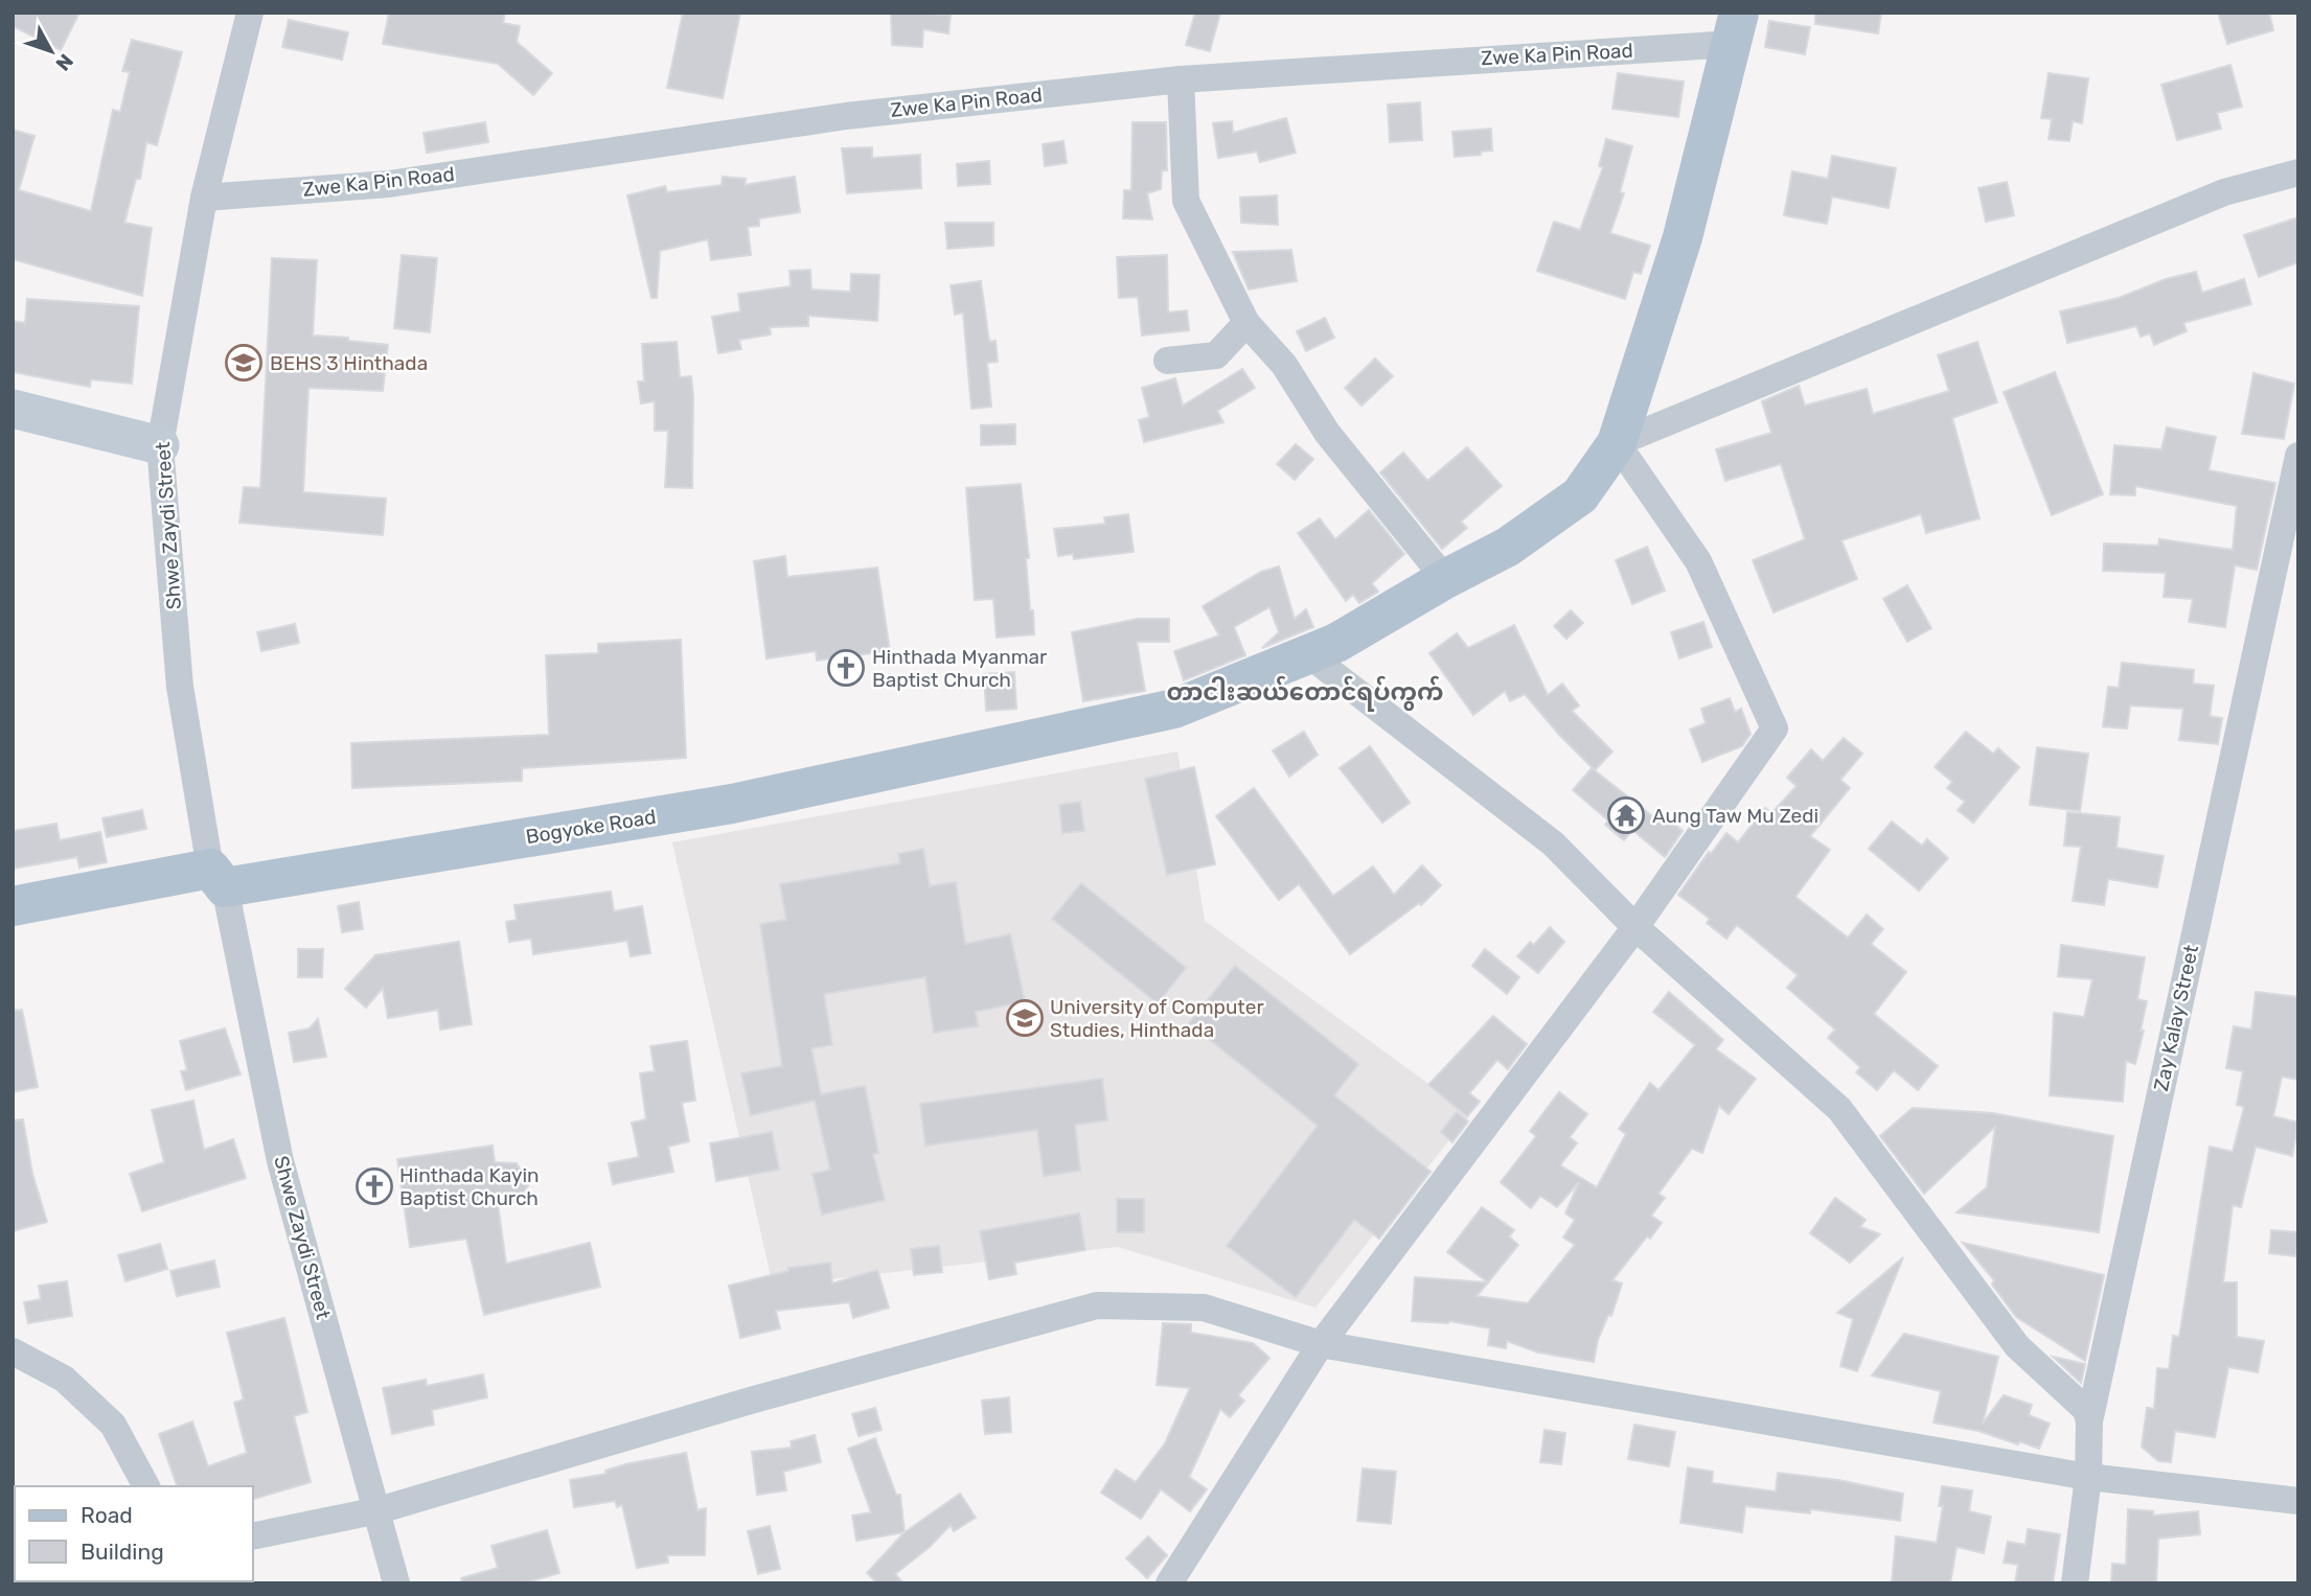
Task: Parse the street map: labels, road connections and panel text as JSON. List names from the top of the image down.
{
  "streets": {
    "main road": ["Bogyoke Road"],
    "street": ["Zwe Ka Pin Road", "Shwe Zaydi Street", "Zay Kalay Street"]
  },
  "crossings": [
    ["Zwe Ka Pin Road", "Shwe Zaydi Street"],
    ["Zwe Ka Pin Road", "Bogyoke Road"],
    ["Shwe Zaydi Street", "Bogyoke Road"]
  ],
  "districts": ["တာငါးဆယ်တောင်ရပ်ကွက်"],
  "places": {
    "school or university": ["BEHS 3 Hinthada", "University of Computer Studies, Hinthada"],
    "church": ["Hinthada Myanmar Baptist Church", "Hinthada Kayin Baptist Church"],
    "temple": ["Aung Taw Mu Zedi"]
  },
  "legend": ["Road", "Building"],
  "north": "bottom right"
}
